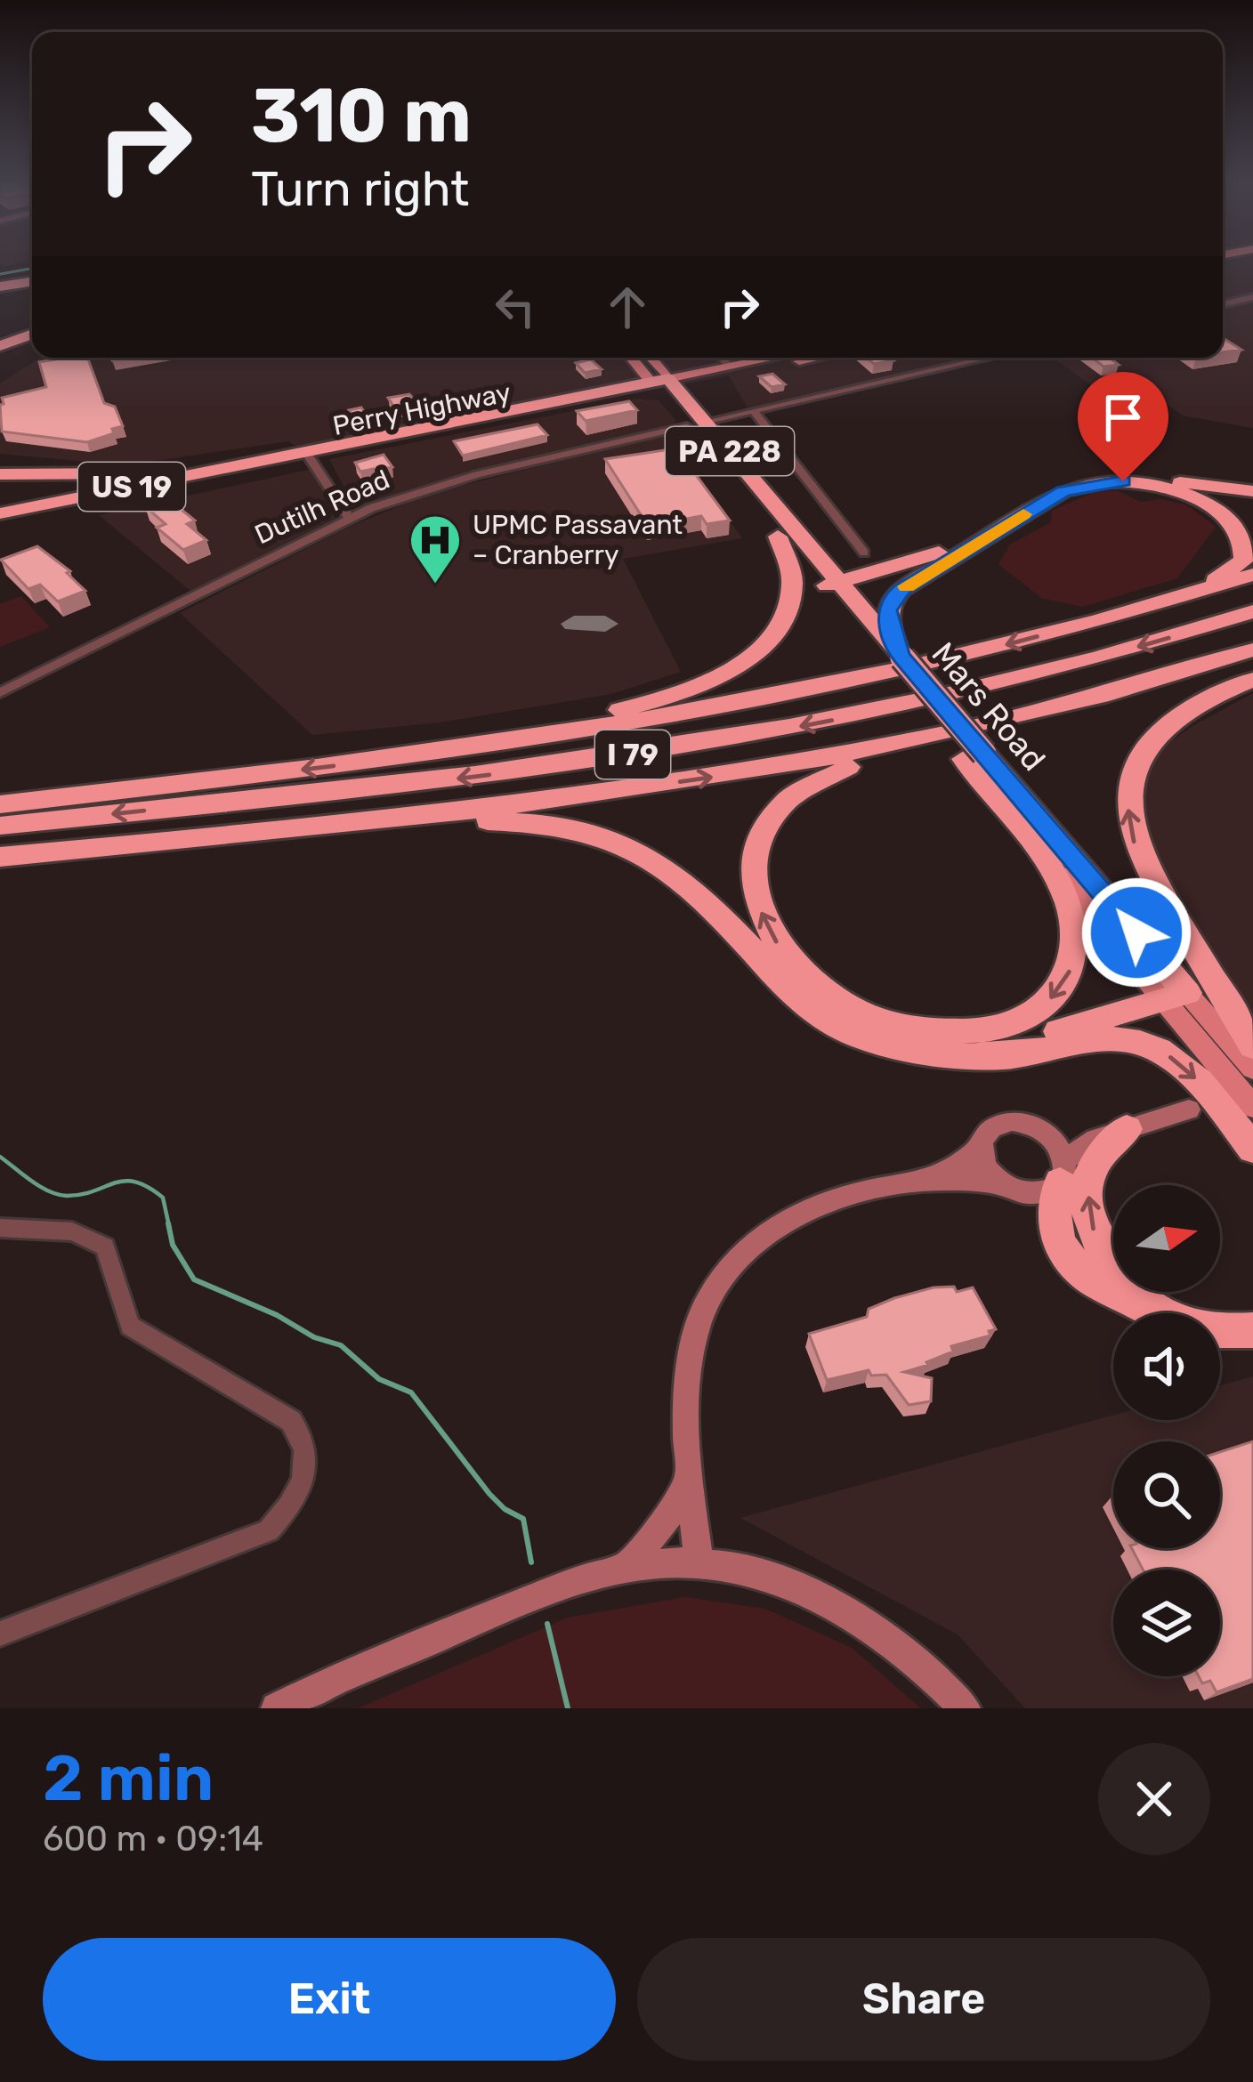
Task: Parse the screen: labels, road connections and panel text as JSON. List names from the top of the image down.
{
  "streets": {
    "highway": [
      "Perry Highway",
      "PA 228",
      "US 19",
      "Mars Road",
      "I 79"
    ],
    "street": ["Dutilh Road"]
  },
  "crossings": [
    ["Perry Highway", "Mars Road"],
    ["Dutilh Road", "Mars Road"]
  ],
  "places": {
    "hospital": ["UPMC Passavant – Cranberry"]
  },
  "north": "right",
  "page": {
    "turn": ["310 m", "Turn right"],
    "heading": ["2 min", "600 m · 09:14"],
    "buttons": ["Exit", "Share"]
  }
}
